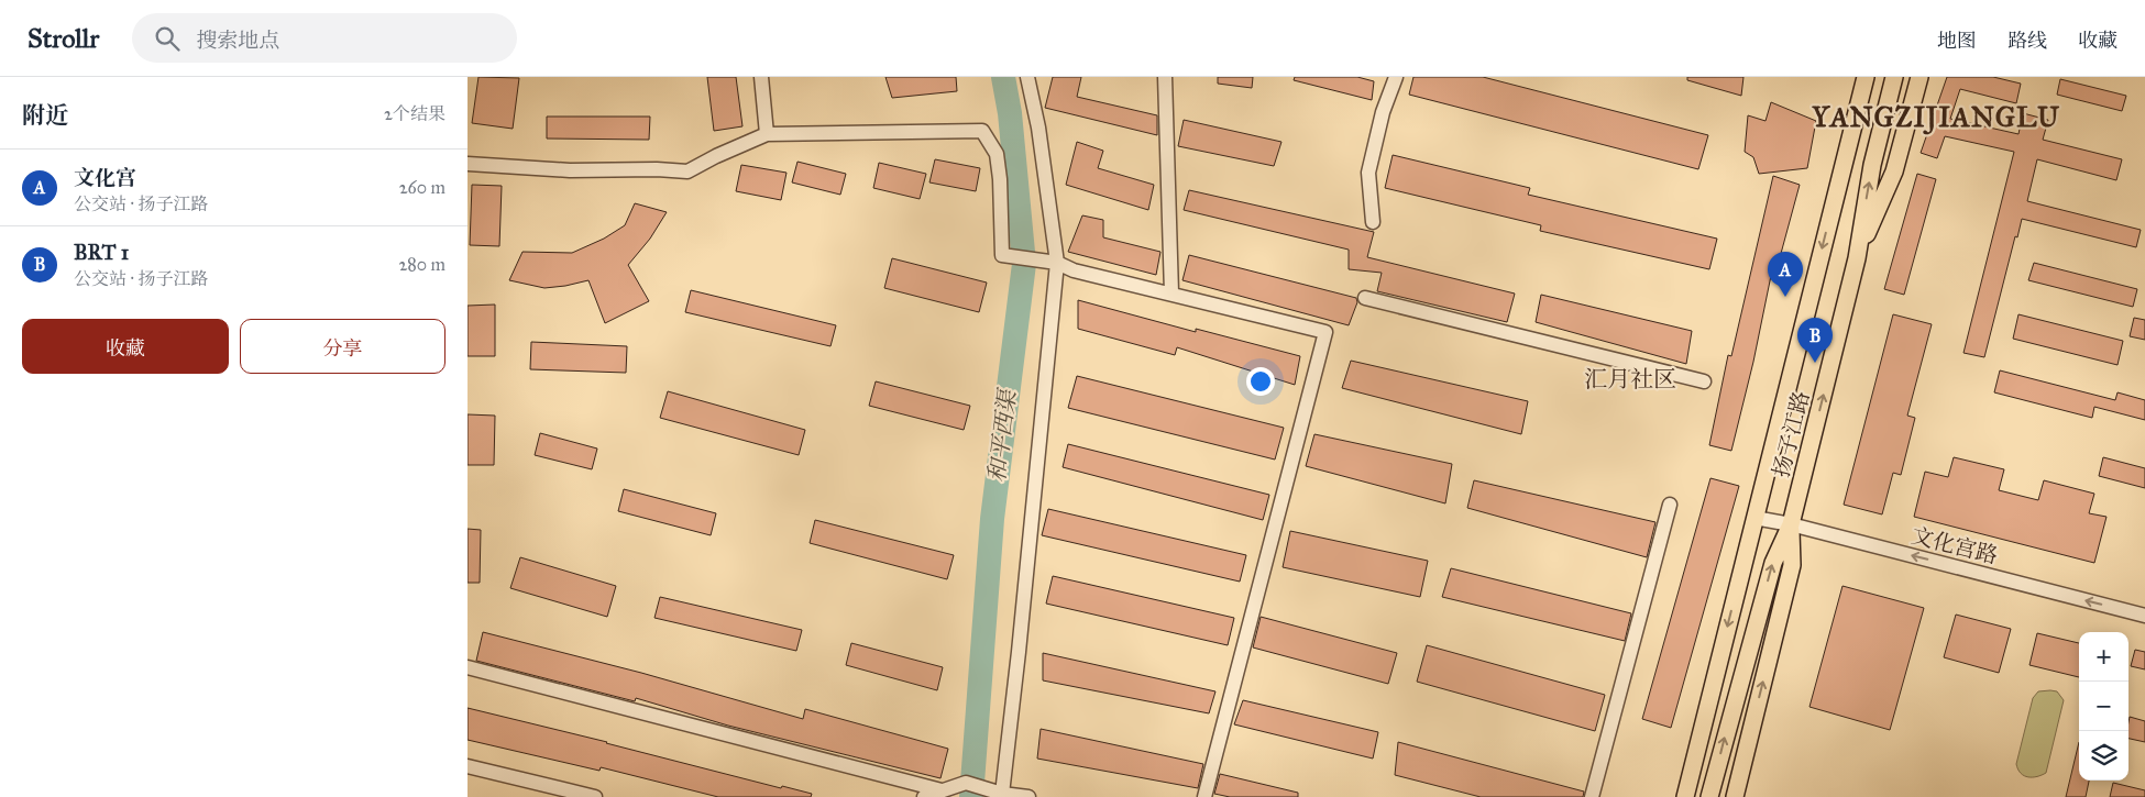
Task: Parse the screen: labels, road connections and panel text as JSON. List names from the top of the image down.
{
  "streets": {
    "main road": ["扬子江路"],
    "street": ["文化宫路"]
  },
  "crossings": [
    ["扬子江路", "文化宫路"]
  ],
  "one_way": ["文化宫路"],
  "districts": ["YANGZIJIANGLU", "汇月社区"],
  "water": ["和平西渠"],
  "page": {
    "header": "Strollr",
    "search": "搜索地点",
    "nav": ["地图", "路线", "收藏"],
    "heading": ["附近", "2个结果"],
    "list": [
      {
        "mark": "A",
        "name": "文化宫",
        "note": "公交站 · 扬子江路",
        "value": "260 m"
      },
      {
        "mark": "B",
        "name": "BRT 1",
        "note": "公交站 · 扬子江路",
        "value": "280 m"
      }
    ],
    "pins": ["A", "B"],
    "buttons": ["收藏", "分享"],
    "map_buttons": ["+", "−"]
  }
}
